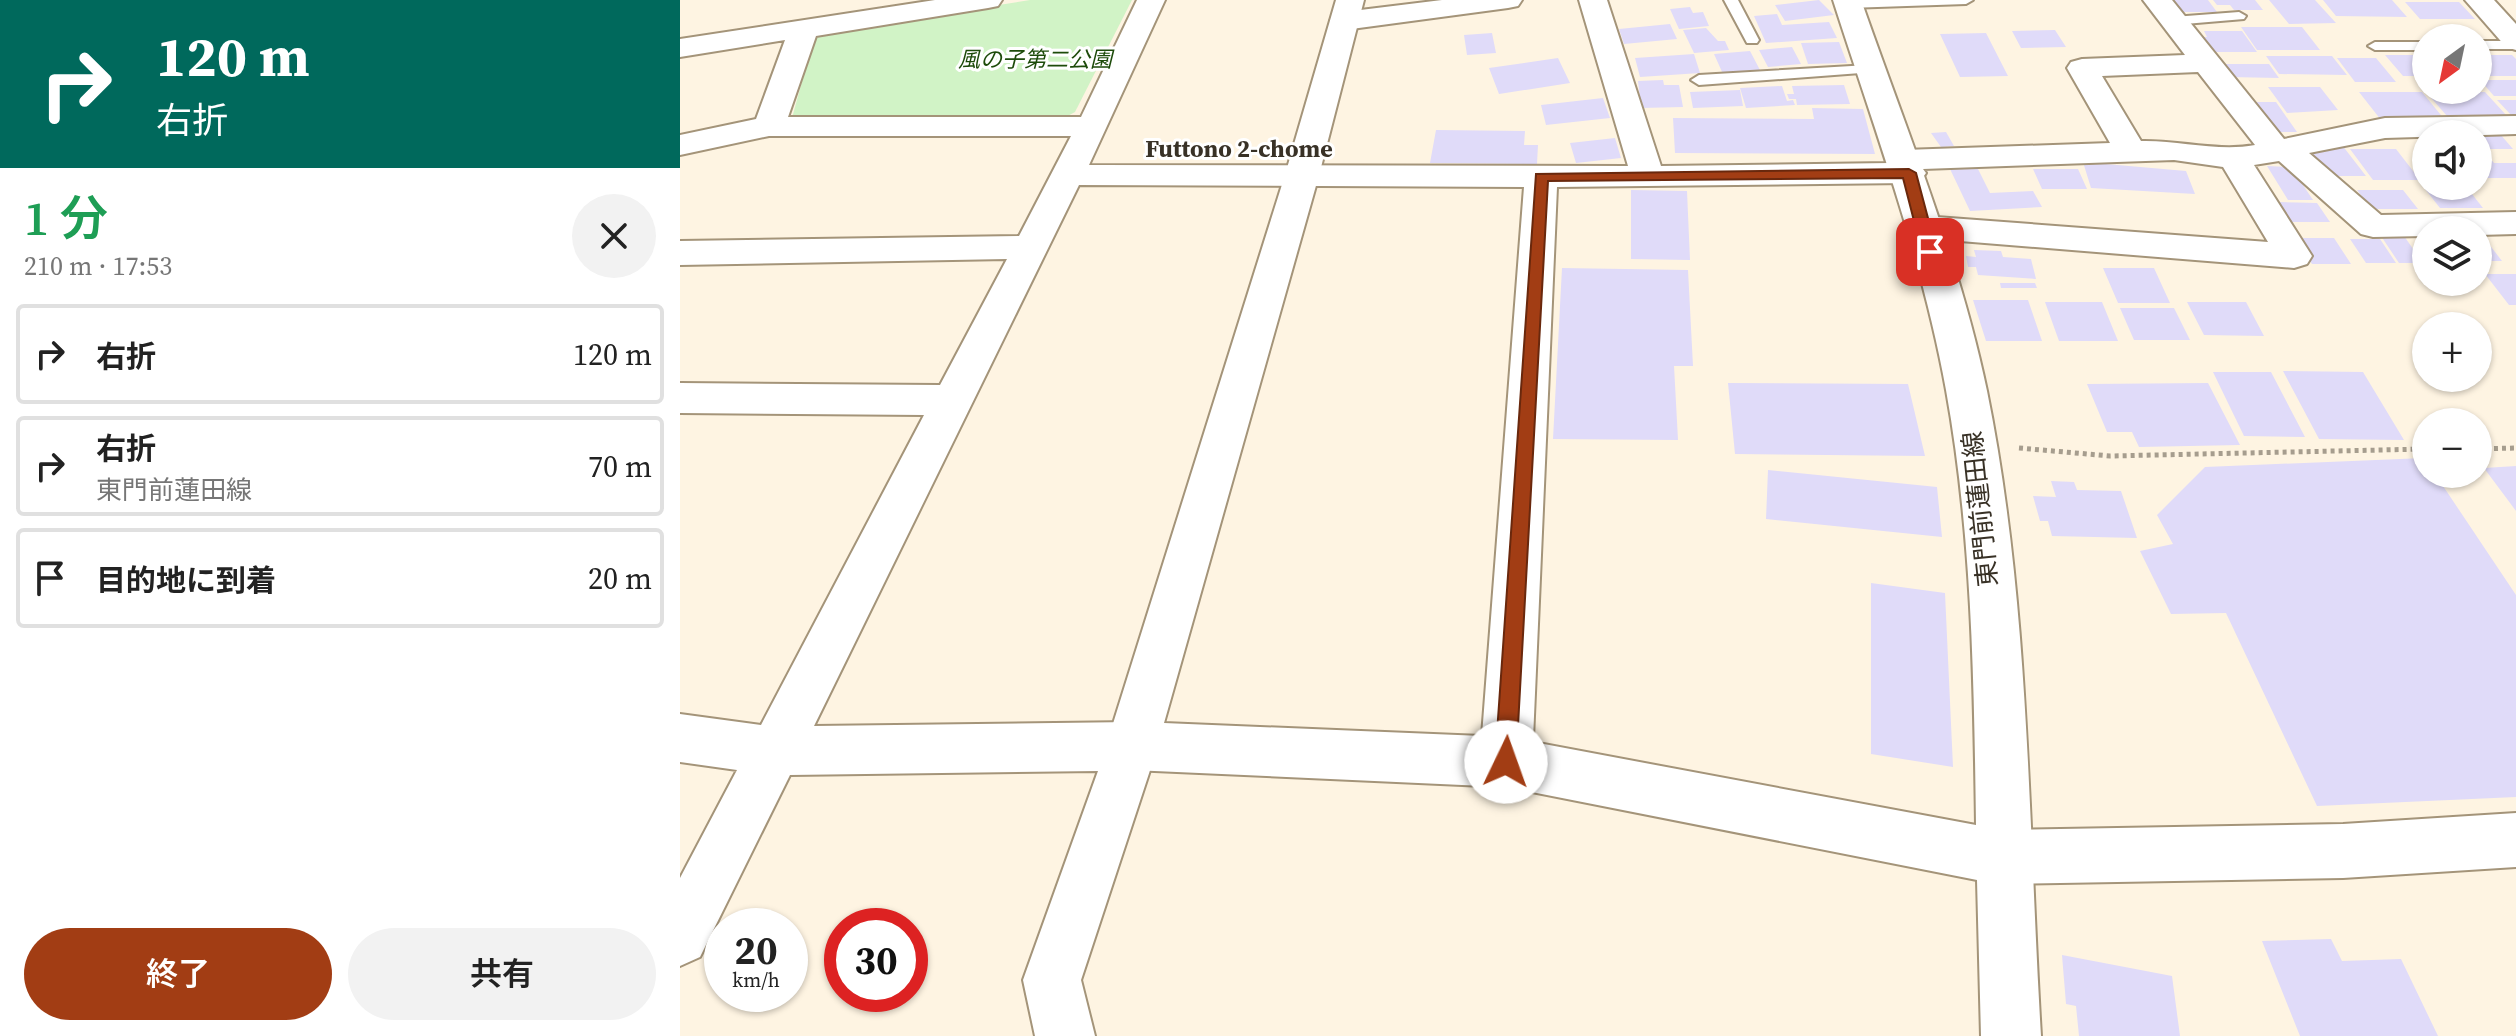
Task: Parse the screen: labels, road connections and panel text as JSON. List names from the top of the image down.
{
  "streets": {
    "street": ["東門前蓮田線"]
  },
  "districts": ["Futtono 2-chome"],
  "parks": ["風の子第二公園"],
  "north": "bottom left",
  "page": {
    "turn": ["120 m", "右折"],
    "map_buttons": ["+", "−"],
    "heading": ["1 分", "210 m · 17:53"],
    "list": [
      {
        "name": "右折",
        "value": "120 m"
      },
      {
        "name": "右折",
        "note": "東門前蓮田線",
        "value": "70 m"
      },
      {
        "name": "目的地に到着",
        "value": "20 m"
      }
    ],
    "speed": "20 km/h",
    "limit": "30",
    "buttons": ["終了", "共有"]
  }
}
